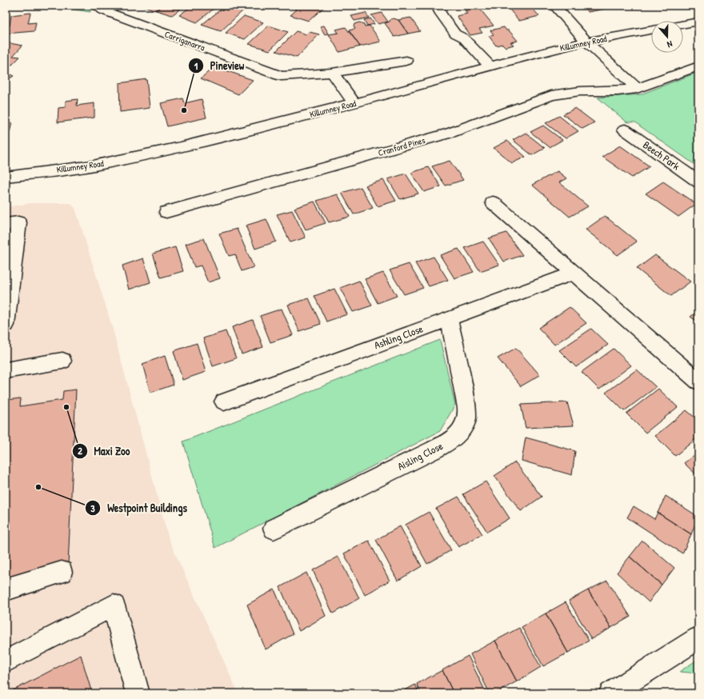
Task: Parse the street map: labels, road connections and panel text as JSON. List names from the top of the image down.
{
  "streets": {
    "street": [
      "Carriganarra",
      "Killumney Road",
      "Cranford Pines",
      "Beech Park",
      "Ashling Close",
      "Aisling Close"
    ]
  },
  "crossings": [
    ["Ashling Close", "Aisling Close"]
  ],
  "places": ["Pineview", "Maxi Zoo", "Westpoint Buildings"],
  "north": "bottom"
}
